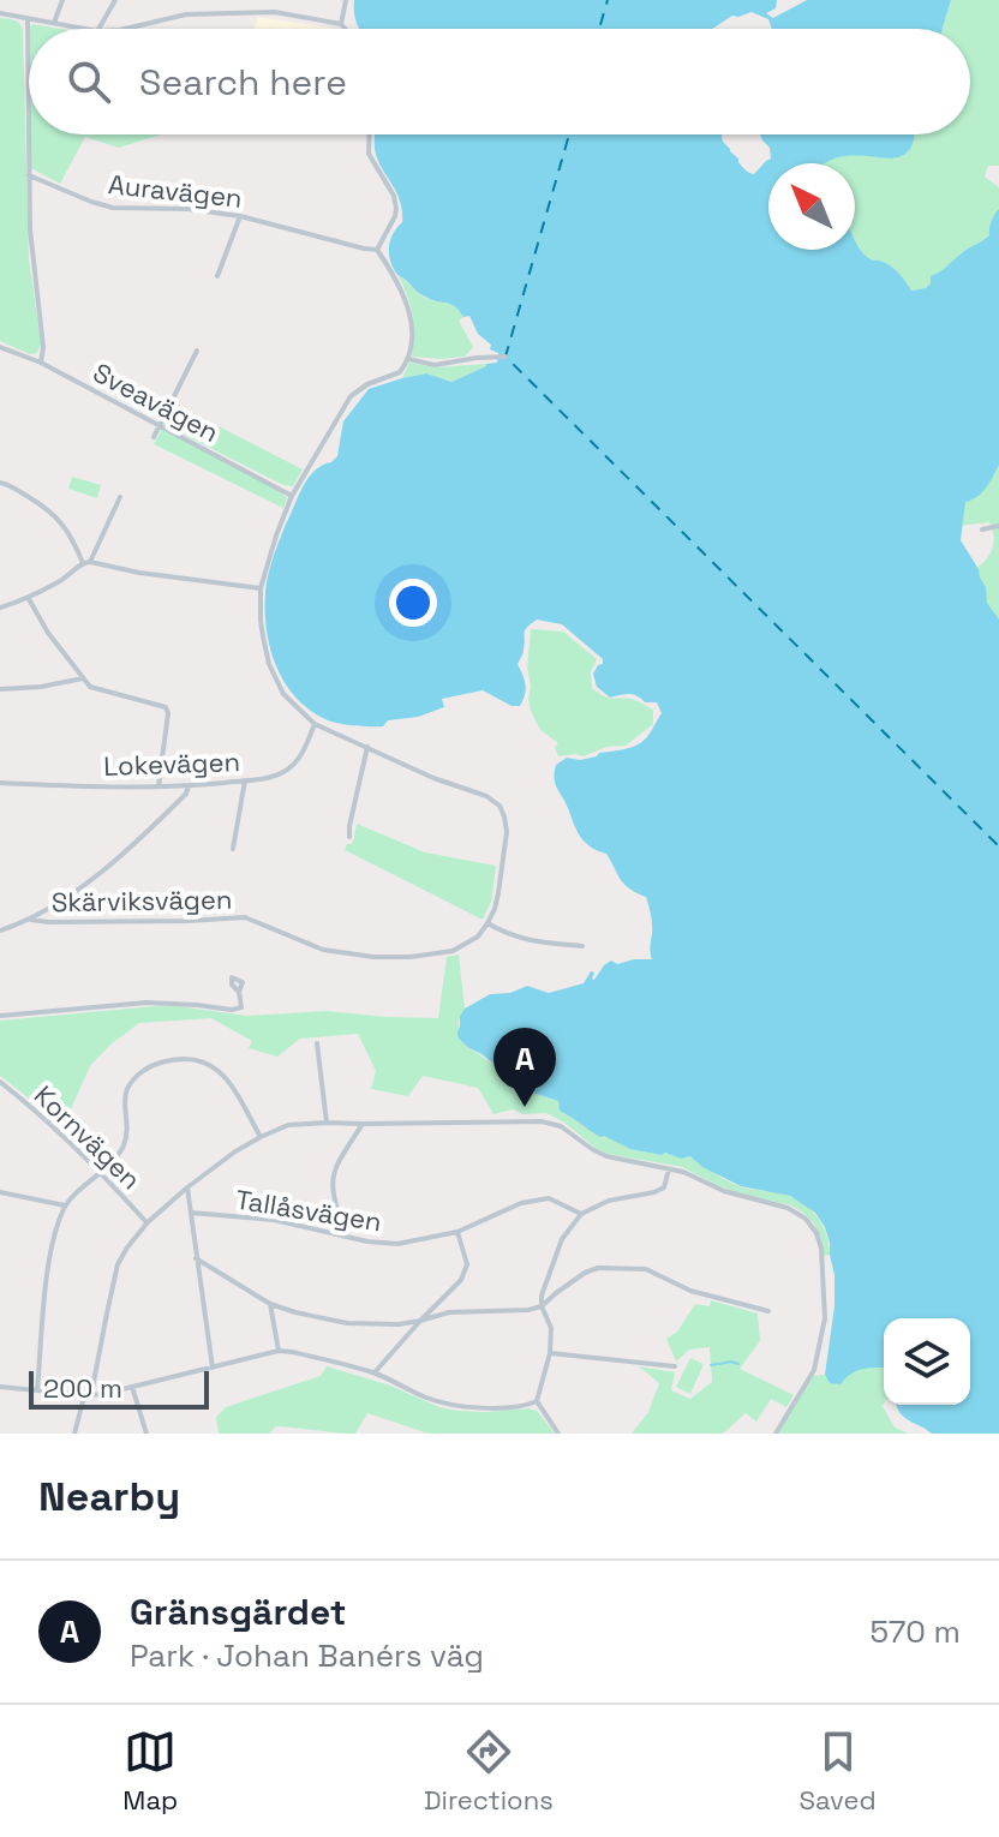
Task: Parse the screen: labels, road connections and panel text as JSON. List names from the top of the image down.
{
  "streets": {
    "street": [
      "Auravägen",
      "Sveavägen",
      "Lokevägen",
      "Skärviksvägen",
      "Kornvägen",
      "Tallåsvägen"
    ]
  },
  "scale_bar": "200 m",
  "north": "top left",
  "page": {
    "search": "Search here",
    "pins": "A",
    "scale": "200 m",
    "heading": "Nearby",
    "list": [
      {
        "mark": "A",
        "name": "Gränsgärdet",
        "note": "Park · Johan Banérs väg",
        "value": "570 m"
      }
    ],
    "nav": ["Map", "Directions", "Saved"]
  }
}
